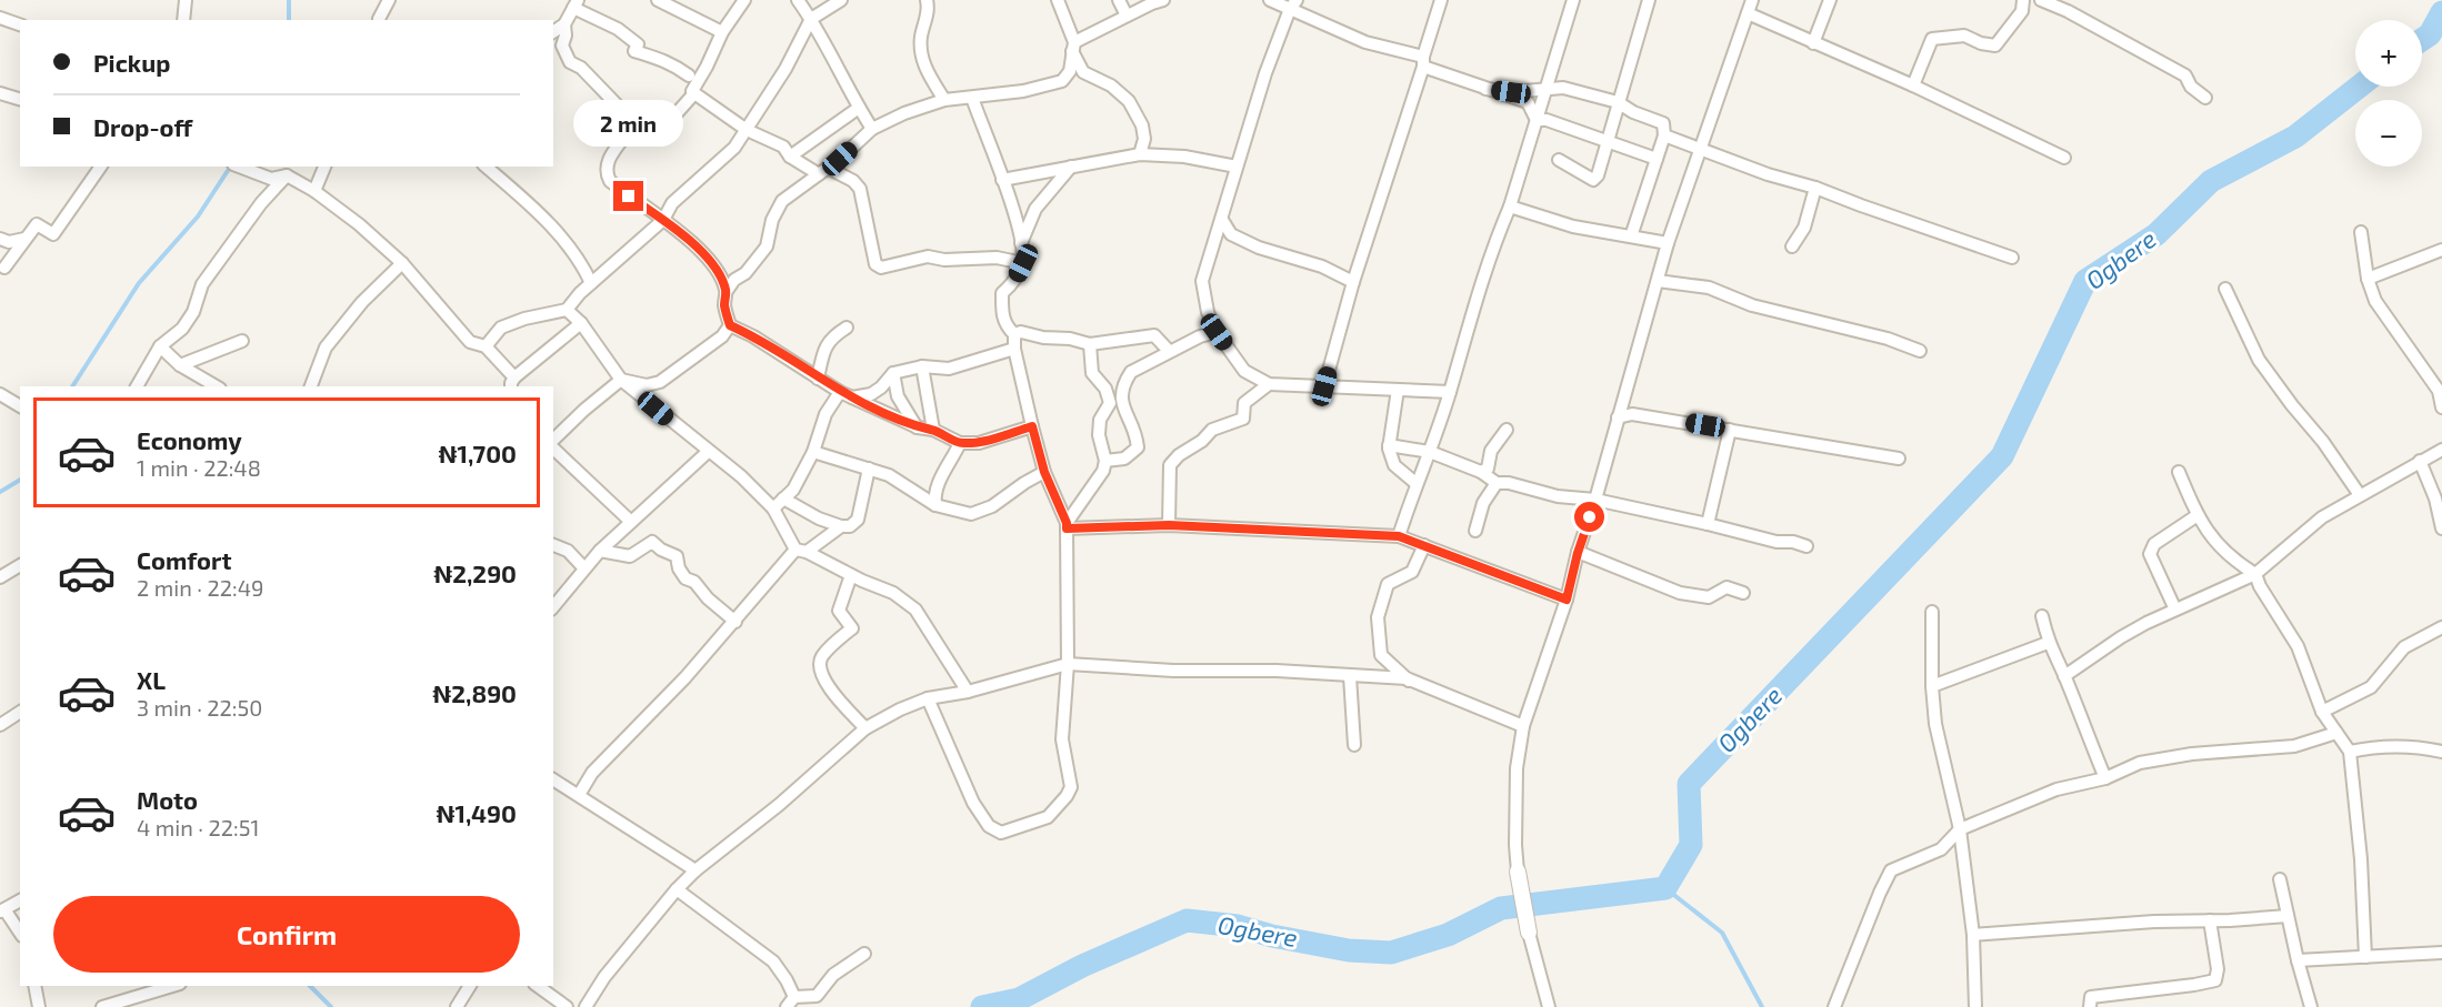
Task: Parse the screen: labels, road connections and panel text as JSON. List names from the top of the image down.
{
  "water": ["Ogbere"],
  "page": {
    "map_buttons": ["+", "−"],
    "banner": ["Pickup", "Drop-off"],
    "bubble": "2 min",
    "list": [
      {
        "name": "Economy",
        "note": "1 min · 22:48",
        "value": "₦1,700"
      },
      {
        "name": "Comfort",
        "note": "2 min · 22:49",
        "value": "₦2,290"
      },
      {
        "name": "XL",
        "note": "3 min · 22:50",
        "value": "₦2,890"
      },
      {
        "name": "Moto",
        "note": "4 min · 22:51",
        "value": "₦1,490"
      }
    ],
    "buttons": "Confirm"
  }
}
